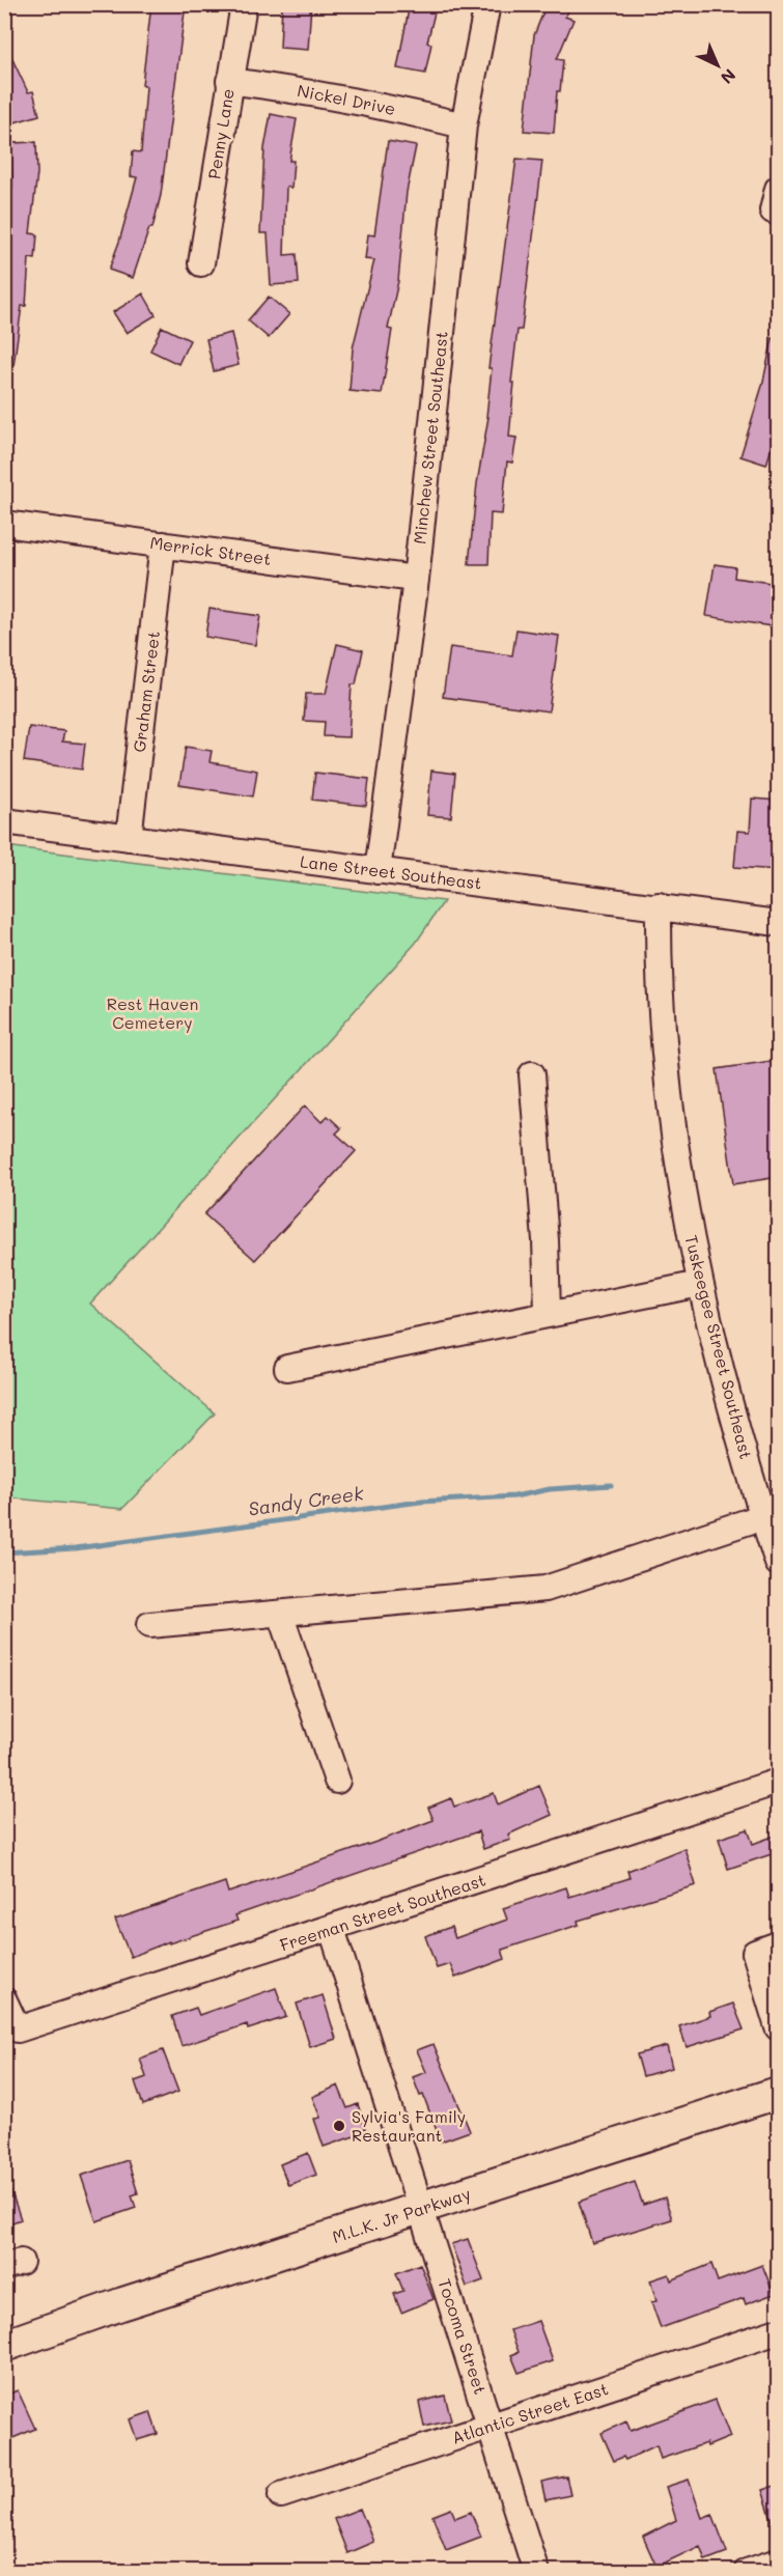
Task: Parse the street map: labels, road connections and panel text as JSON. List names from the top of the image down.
{
  "streets": {
    "main road": ["M.L.K. Jr Parkway"],
    "street": [
      "Nickel Drive",
      "Penny Lane",
      "Minchew Street Southeast",
      "Merrick Street",
      "Graham Street",
      "Lane Street Southeast",
      "Tuskeegee Street Southeast",
      "Freeman Street Southeast",
      "Tocoma Street",
      "Atlantic Street East"
    ]
  },
  "crossings": [
    ["Nickel Drive", "Penny Lane"],
    ["Nickel Drive", "Minchew Street Southeast"],
    ["Minchew Street Southeast", "Merrick Street"],
    ["Minchew Street Southeast", "Lane Street Southeast"],
    ["Merrick Street", "Graham Street"],
    ["Graham Street", "Lane Street Southeast"],
    ["Lane Street Southeast", "Tuskeegee Street Southeast"],
    ["Freeman Street Southeast", "Tocoma Street"],
    ["M.L.K. Jr Parkway", "Tocoma Street"],
    ["Tocoma Street", "Atlantic Street East"]
  ],
  "water": ["Sandy Creek"],
  "parks": ["Rest Haven Cemetery"],
  "places": ["Sylvia's Family Restaurant"],
  "north": "bottom right"
}
